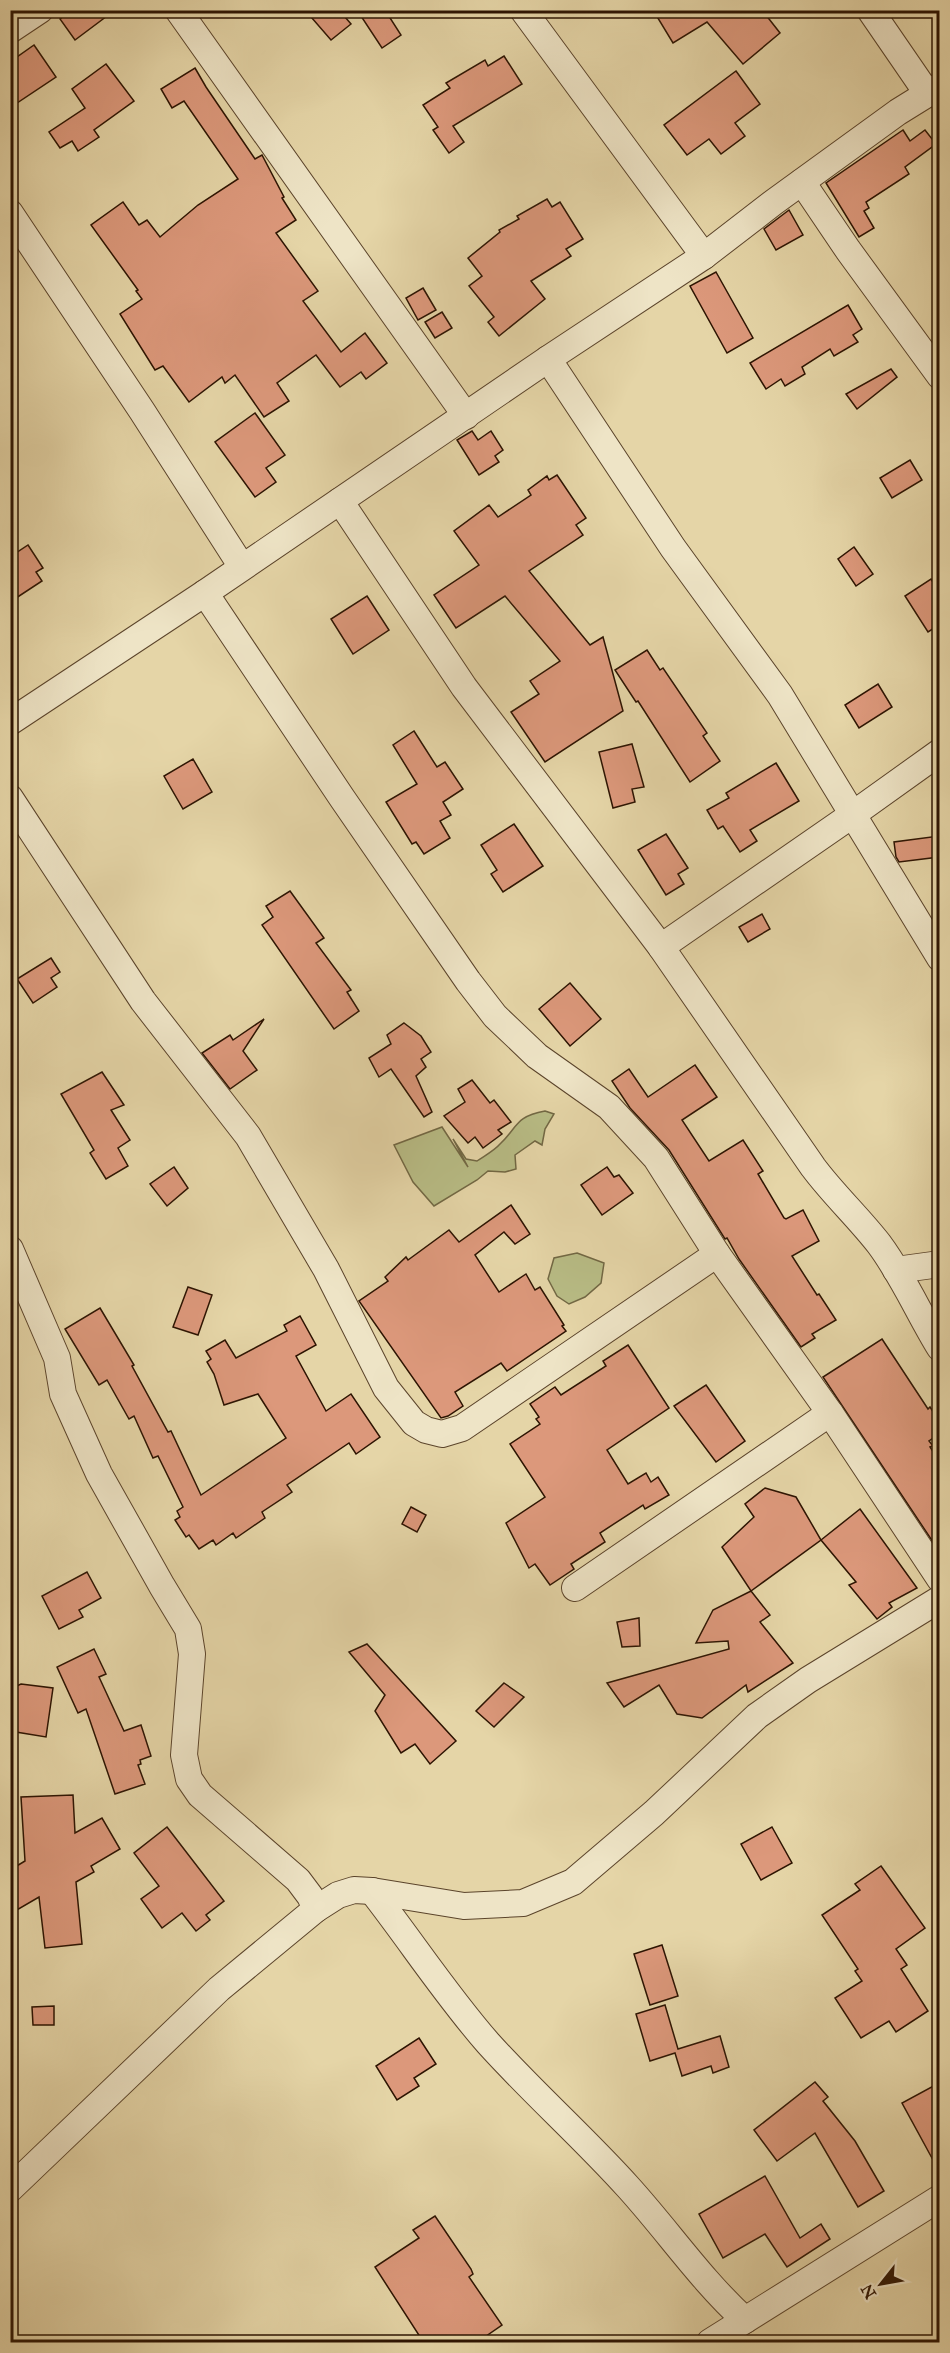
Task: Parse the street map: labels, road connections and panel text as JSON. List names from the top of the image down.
{
  "north": "bottom left"
}
